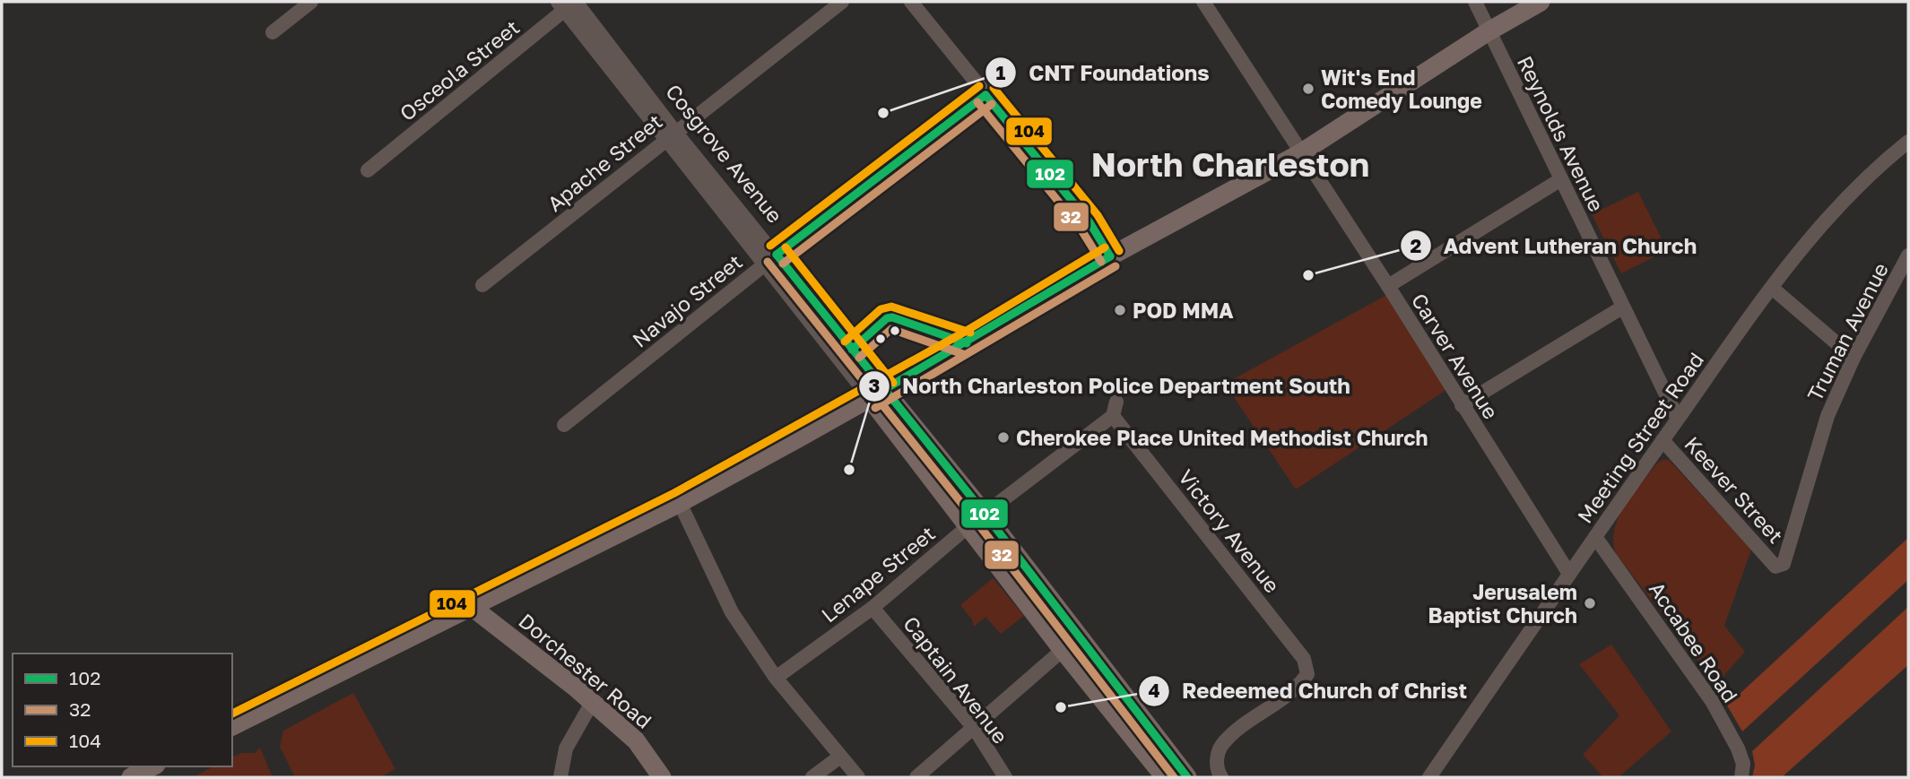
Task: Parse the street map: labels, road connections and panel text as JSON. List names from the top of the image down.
{
  "streets": {
    "main road": ["Cosgrove Avenue", "Dorchester Road"],
    "street": [
      "Osceola Street",
      "Reynolds Avenue",
      "Apache Street",
      "Navajo Street",
      "Truman Avenue",
      "Carver Avenue",
      "Meeting Street Road",
      "Keever Street",
      "Victory Avenue",
      "Lenape Street",
      "Accabee Road",
      "Captain Avenue"
    ]
  },
  "crossings": [
    ["Osceola Street", "Cosgrove Avenue"],
    ["Reynolds Avenue", "Meeting Street Road"],
    ["Cosgrove Avenue", "Apache Street"],
    ["Cosgrove Avenue", "Navajo Street"],
    ["Cosgrove Avenue", "Lenape Street"],
    ["Truman Avenue", "Keever Street"],
    ["Carver Avenue", "Meeting Street Road"],
    ["Meeting Street Road", "Keever Street"],
    ["Meeting Street Road", "Accabee Road"],
    ["Victory Avenue", "Lenape Street"],
    ["Lenape Street", "Captain Avenue"]
  ],
  "districts": ["North Charleston"],
  "places": [
    "Wit's End Comedy Lounge",
    "CNT Foundations",
    "Advent Lutheran Church",
    "POD MMA",
    "Cherokee Place United Methodist Church",
    "North Charleston Police Department South",
    "Jerusalem Baptist Church",
    "Redeemed Church of Christ"
  ],
  "lines": ["transit line 104", "transit line 102", "transit line 32"],
  "legend": ["102", "32", "104"]
}
